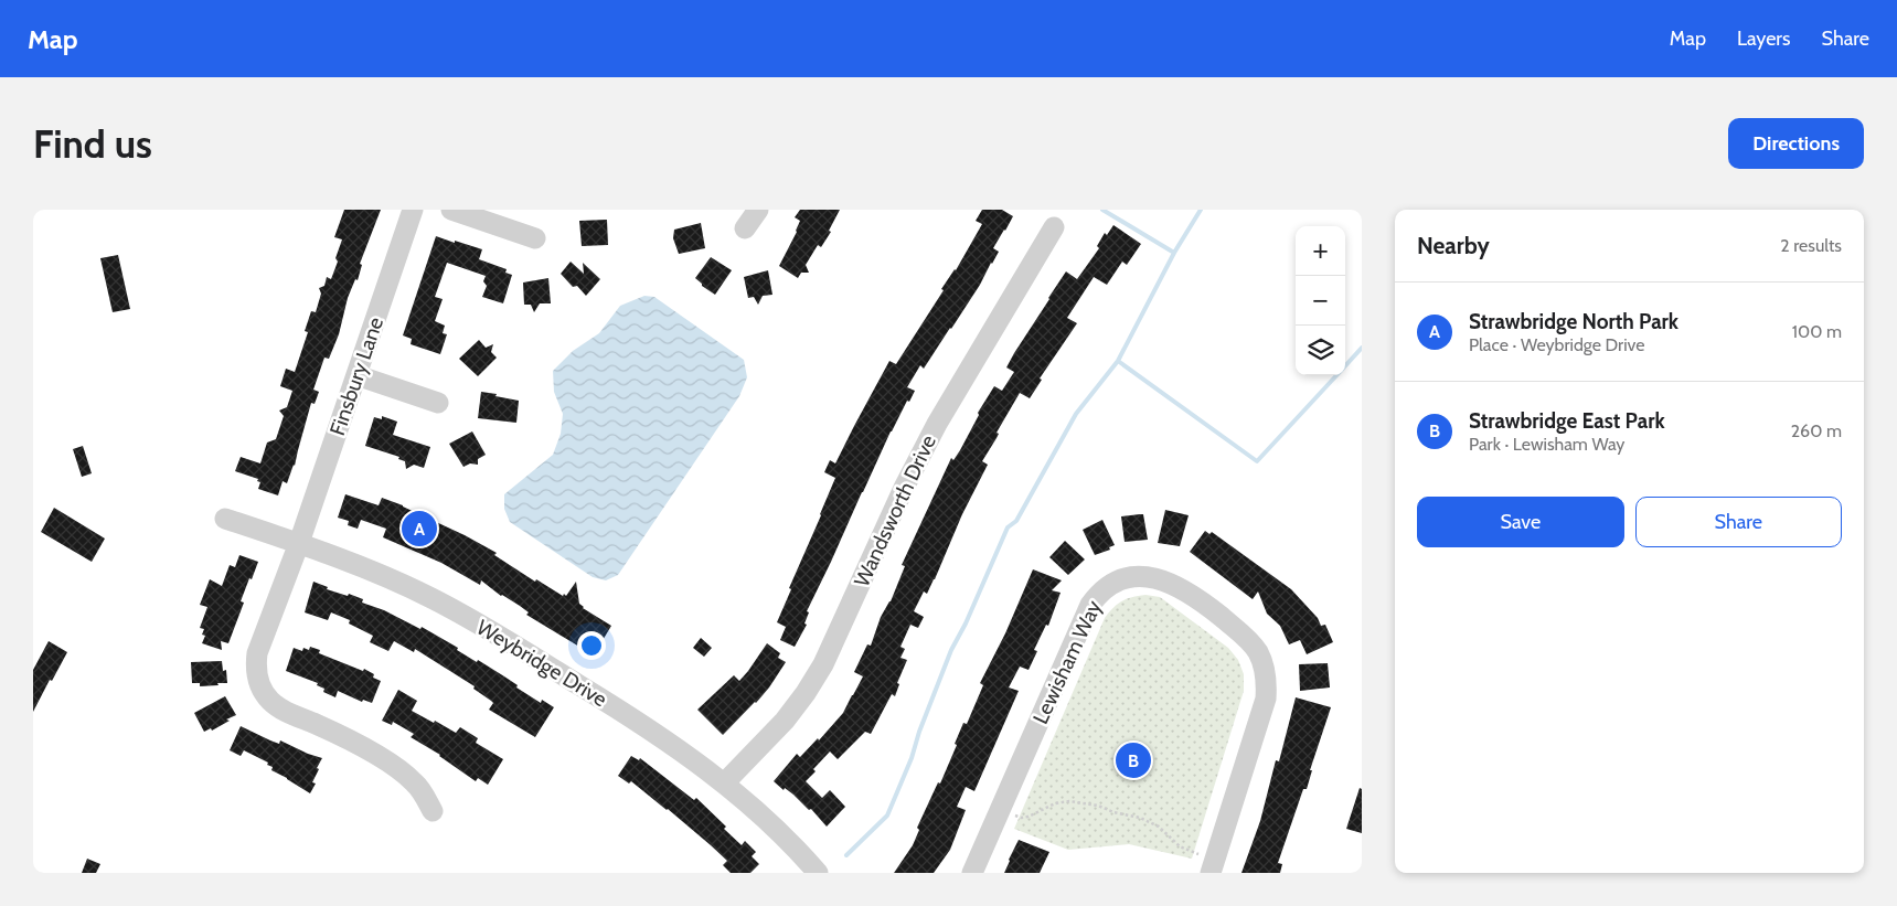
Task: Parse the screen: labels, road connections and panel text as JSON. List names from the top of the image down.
{
  "streets": {
    "street": [
      "Finsbury Lane",
      "Wandsworth Drive",
      "Lewisham Way",
      "Weybridge Drive"
    ]
  },
  "crossings": [
    ["Finsbury Lane", "Weybridge Drive"],
    ["Wandsworth Drive", "Weybridge Drive"]
  ],
  "page": {
    "header": "Map",
    "nav": ["Map", "Layers", "Share"],
    "buttons": [
      "Directions",
      ["Save", "Share"]
    ],
    "title": "Find us",
    "heading": ["Nearby", "2 results"],
    "map_buttons": ["+", "−"],
    "list": [
      {
        "mark": "A",
        "name": "Strawbridge North Park",
        "note": "Place · Weybridge Drive",
        "value": "100 m"
      },
      {
        "mark": "B",
        "name": "Strawbridge East Park",
        "note": "Park · Lewisham Way",
        "value": "260 m"
      }
    ],
    "pins": ["A", "B"]
  }
}
